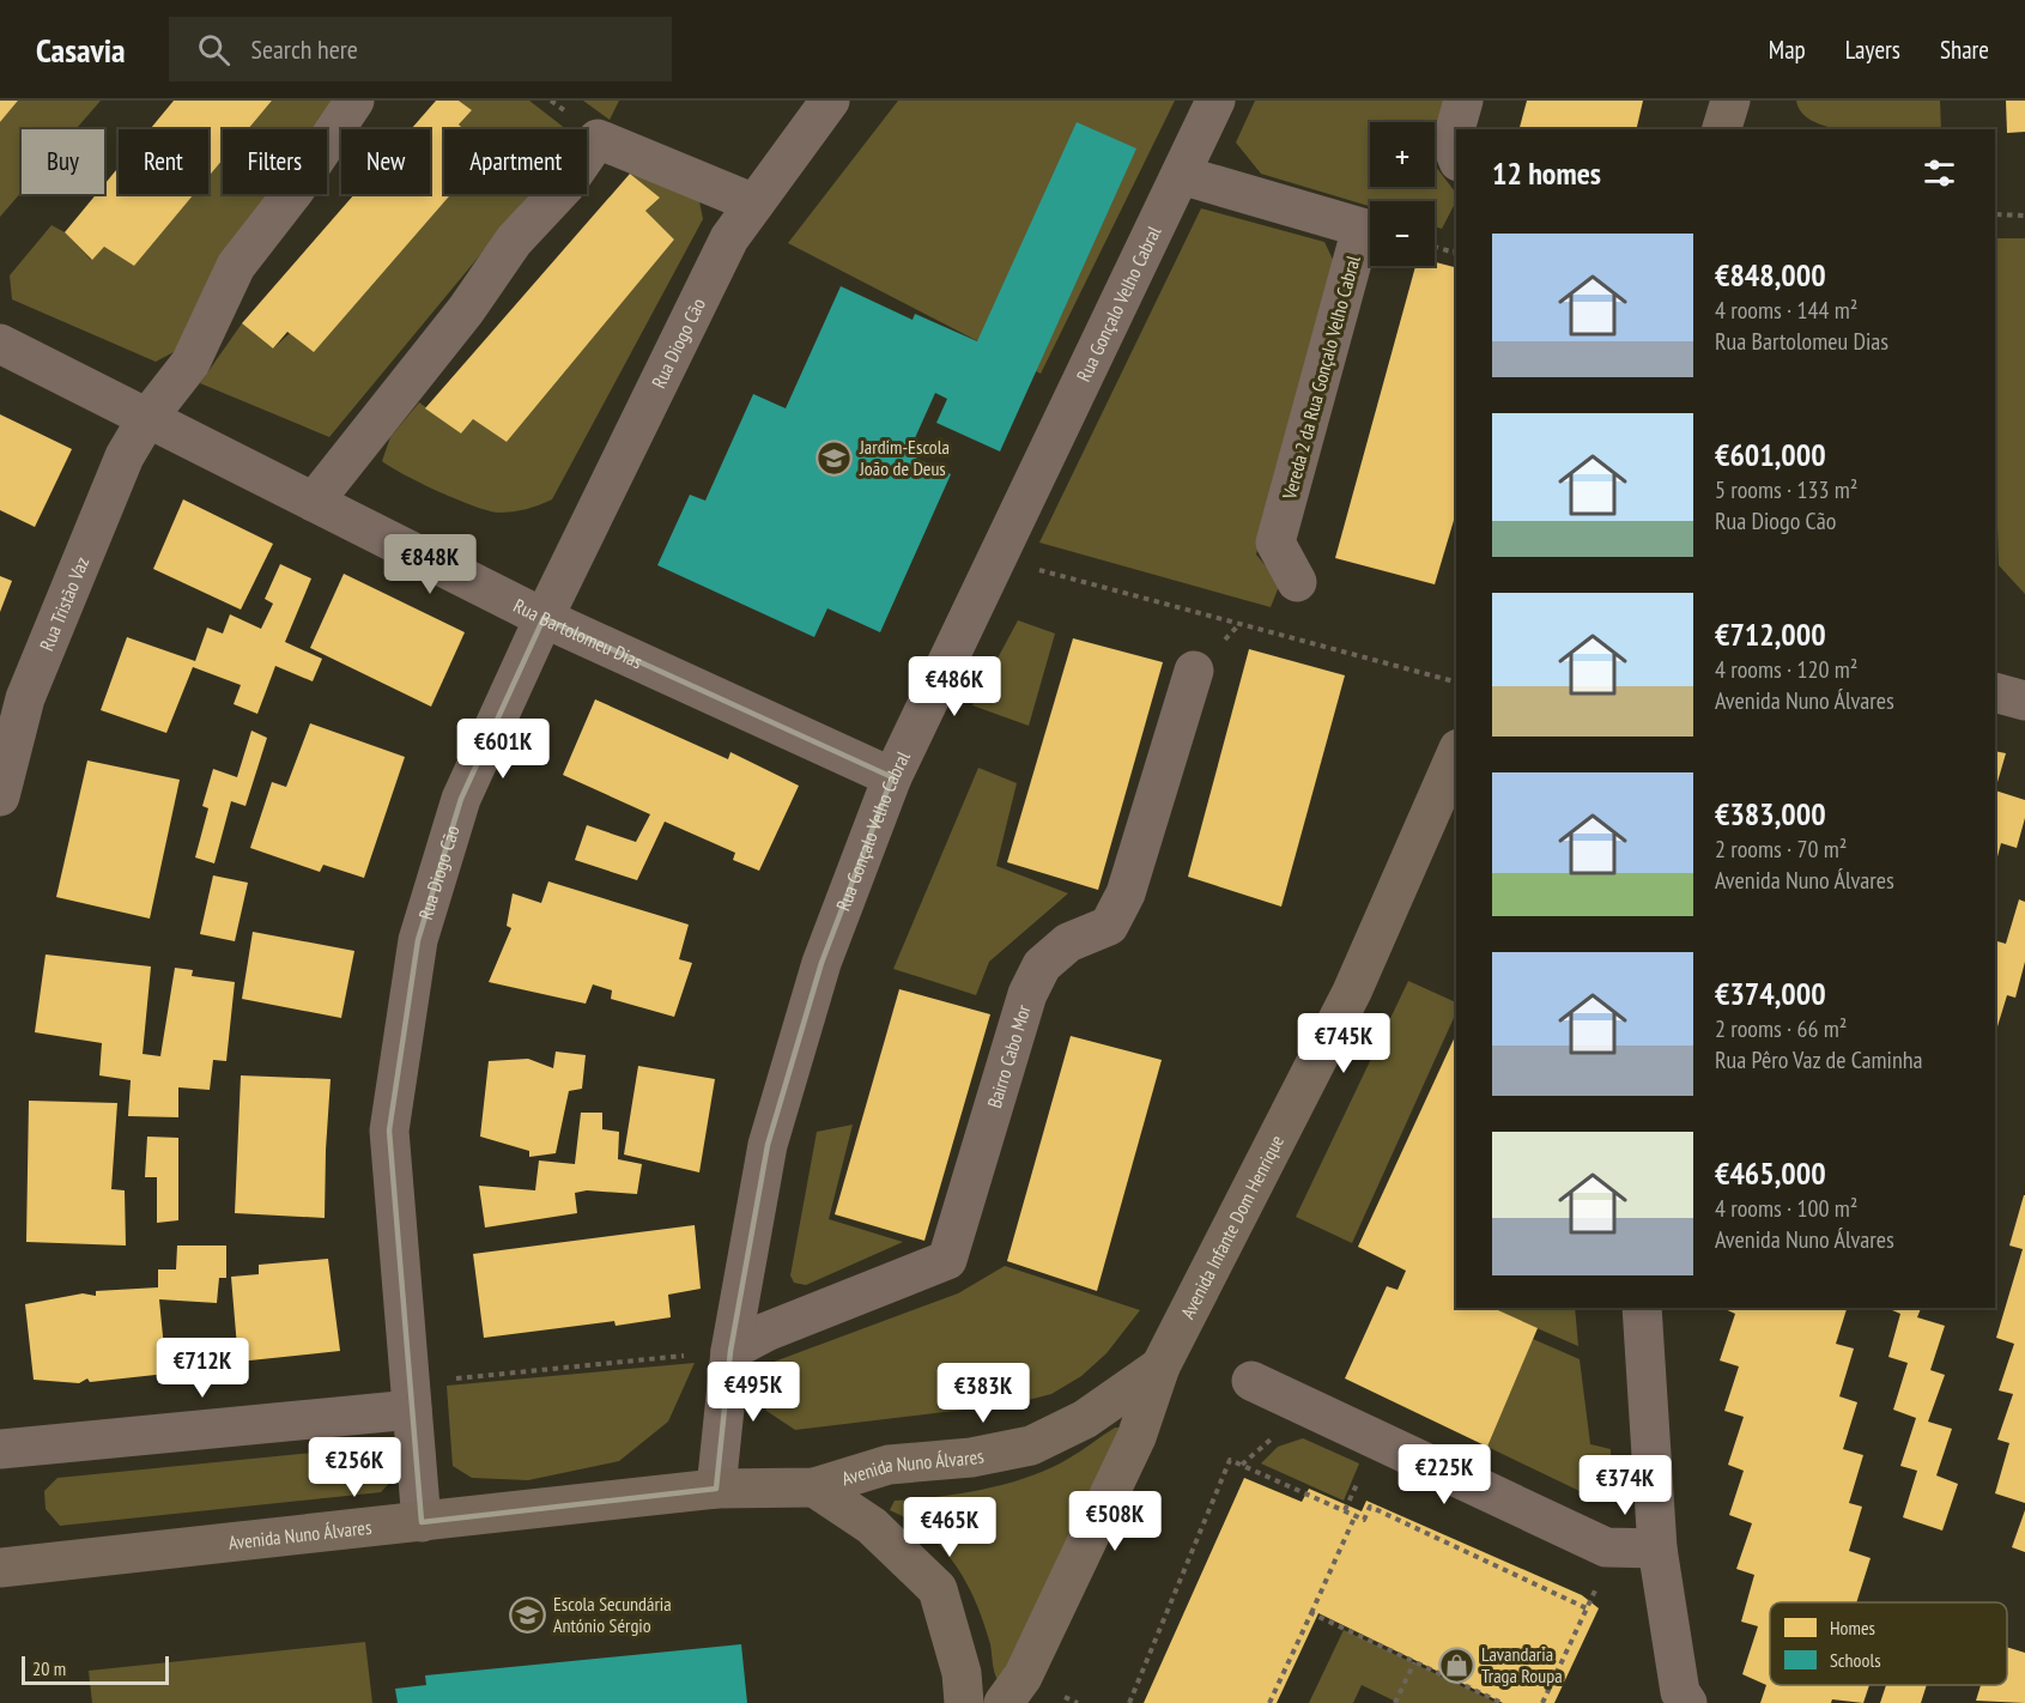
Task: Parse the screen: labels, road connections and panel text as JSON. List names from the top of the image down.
{
  "streets": {
    "main road": ["Avenida Infante Dom Henrique", "Avenida Nuno Álvares"],
    "street": [
      "Rua Gonçalo Velho Cabral",
      "Rua Diogo Cão",
      "Vereda 2 da Rua Gonçalo Velho Cabral",
      "Rua Tristão Vaz",
      "Rua Bartolomeu Dias",
      "Bairro Cabo Mor"
    ]
  },
  "crossings": [
    ["Rua Gonçalo Velho Cabral", "Vereda 2 da Rua Gonçalo Velho Cabral"],
    ["Rua Gonçalo Velho Cabral", "Rua Bartolomeu Dias"],
    ["Rua Gonçalo Velho Cabral", "Bairro Cabo Mor"],
    ["Rua Gonçalo Velho Cabral", "Avenida Nuno Álvares"],
    ["Rua Diogo Cão", "Rua Bartolomeu Dias"],
    ["Rua Diogo Cão", "Avenida Nuno Álvares"],
    ["Rua Tristão Vaz", "Rua Bartolomeu Dias"],
    ["Avenida Infante Dom Henrique", "Avenida Nuno Álvares"]
  ],
  "places": {
    "school or university": ["Jardim-Escola João de Deus", "Escola Secundária António Sérgio"],
    "shop": ["Lavandaria Traga Roupa"]
  },
  "legend": ["Homes", "Schools"],
  "scale_bar": "20 m",
  "page": {
    "header": "Casavia",
    "search": "Search here",
    "nav": ["Map", "Layers", "Share"],
    "map_buttons": ["+", "−"],
    "chip": [
      "Buy",
      "Rent",
      "Filters",
      "New",
      "Apartment"
    ],
    "heading": "12 homes",
    "list": [
      {
        "name": "€848,000",
        "note": "4 rooms · 144 m² · Rua Bartolomeu Dias"
      },
      {
        "name": "€601,000",
        "note": "5 rooms · 133 m² · Rua Diogo Cão"
      },
      {
        "name": "€712,000",
        "note": "4 rooms · 120 m² · Avenida Nuno Álvares"
      },
      {
        "name": "€383,000",
        "note": "2 rooms · 70 m² · Avenida Nuno Álvares"
      },
      {
        "name": "€374,000",
        "note": "2 rooms · 66 m² · Rua Pêro Vaz de Caminha"
      },
      {
        "name": "€465,000",
        "note": "4 rooms · 100 m² · Avenida Nuno Álvares"
      }
    ],
    "price": [
      "€848K",
      "€486K",
      "€601K",
      "€745K",
      "€712K",
      "€495K",
      "€383K",
      "€256K",
      "€225K",
      "€374K",
      "€508K",
      "€465K"
    ],
    "scale": "20 m"
  }
}
